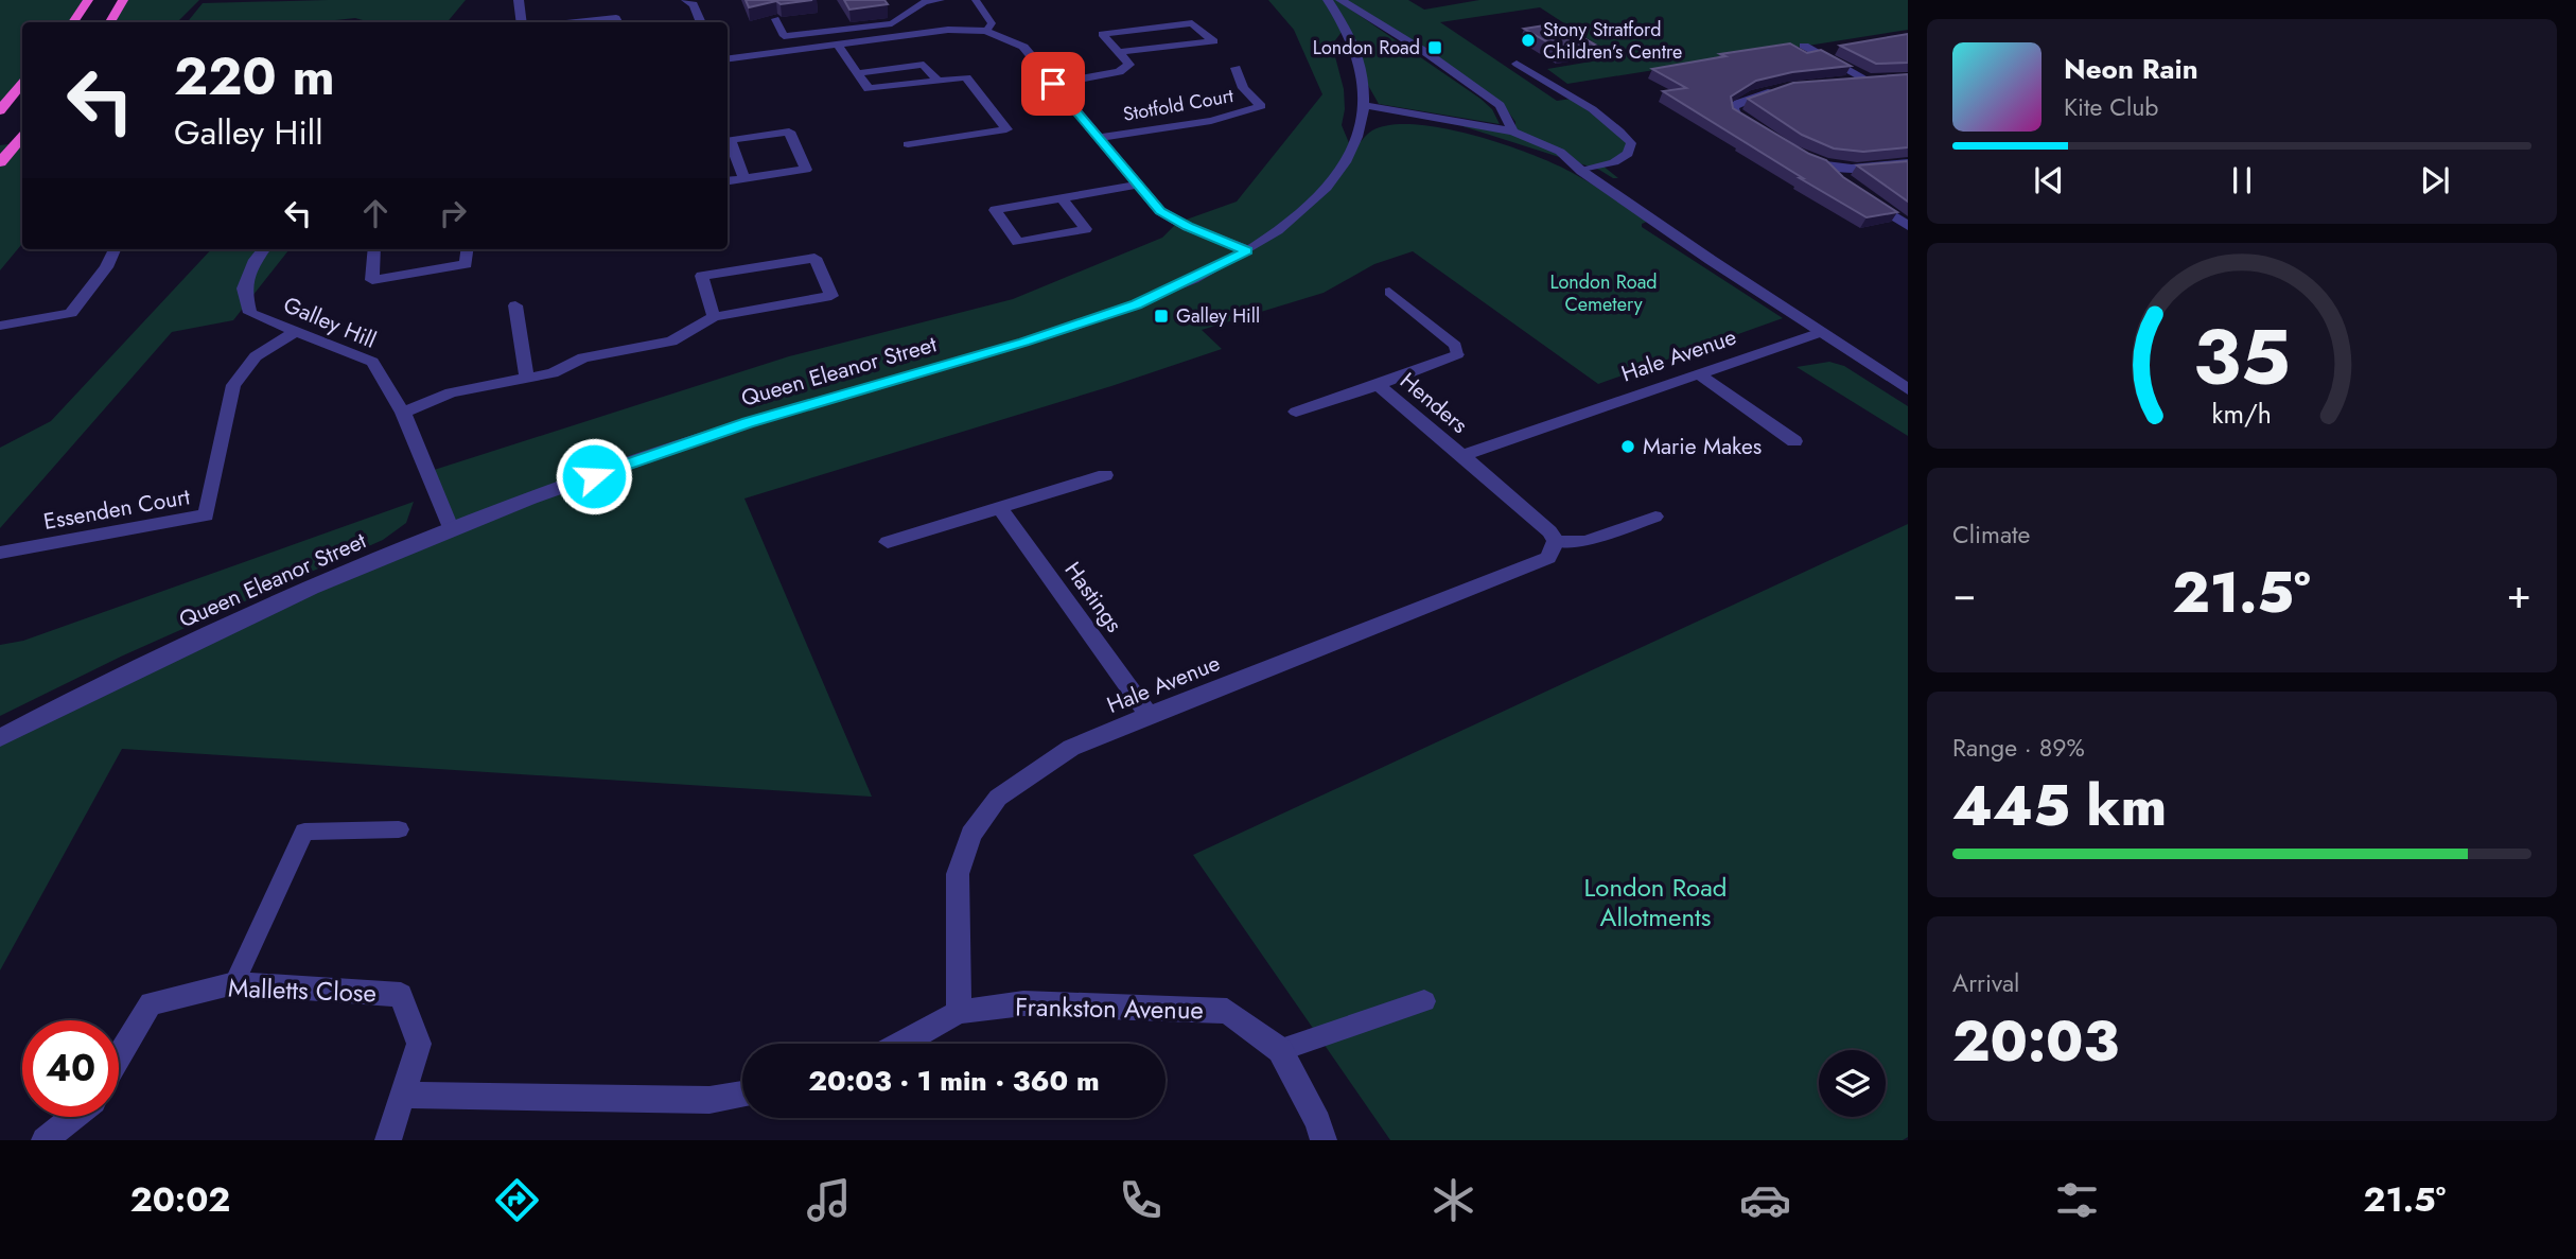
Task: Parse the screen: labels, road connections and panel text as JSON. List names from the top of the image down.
{
  "streets": {
    "street": [
      "Stotfold Court",
      "Galley Hill",
      "Hale Avenue",
      "Queen Eleanor Street",
      "Henders",
      "Essenden Court",
      "Hastings",
      "Malletts Close",
      "Frankston Avenue"
    ]
  },
  "crossings": [
    ["Galley Hill", "Queen Eleanor Street"],
    ["Galley Hill", "Essenden Court"],
    ["Hale Avenue", "Henders"],
    ["Hale Avenue", "Hastings"],
    ["Hale Avenue", "Frankston Avenue"]
  ],
  "parks": ["London Road Cemetery", "London Road Allotments"],
  "places": {
    "other": ["Stony Stratford Children’s Centre", "Marie Makes"],
    "transit": ["London Road", "Galley Hill"]
  },
  "page": {
    "turn": ["220 m", "Galley Hill"],
    "song": ["Neon Rain", "Kite Club"],
    "tile": [
      "Climate",
      ["Range · 89%", "445 km"],
      ["Arrival", "20:03"]
    ],
    "heat": ["−", "21.5°", "+"],
    "limit": "40",
    "trip": "20:03 · 1 min · 360 m",
    "tabs": ["20:02", "21.5°"],
    "gauge": ["35", "km/h"]
  }
}
